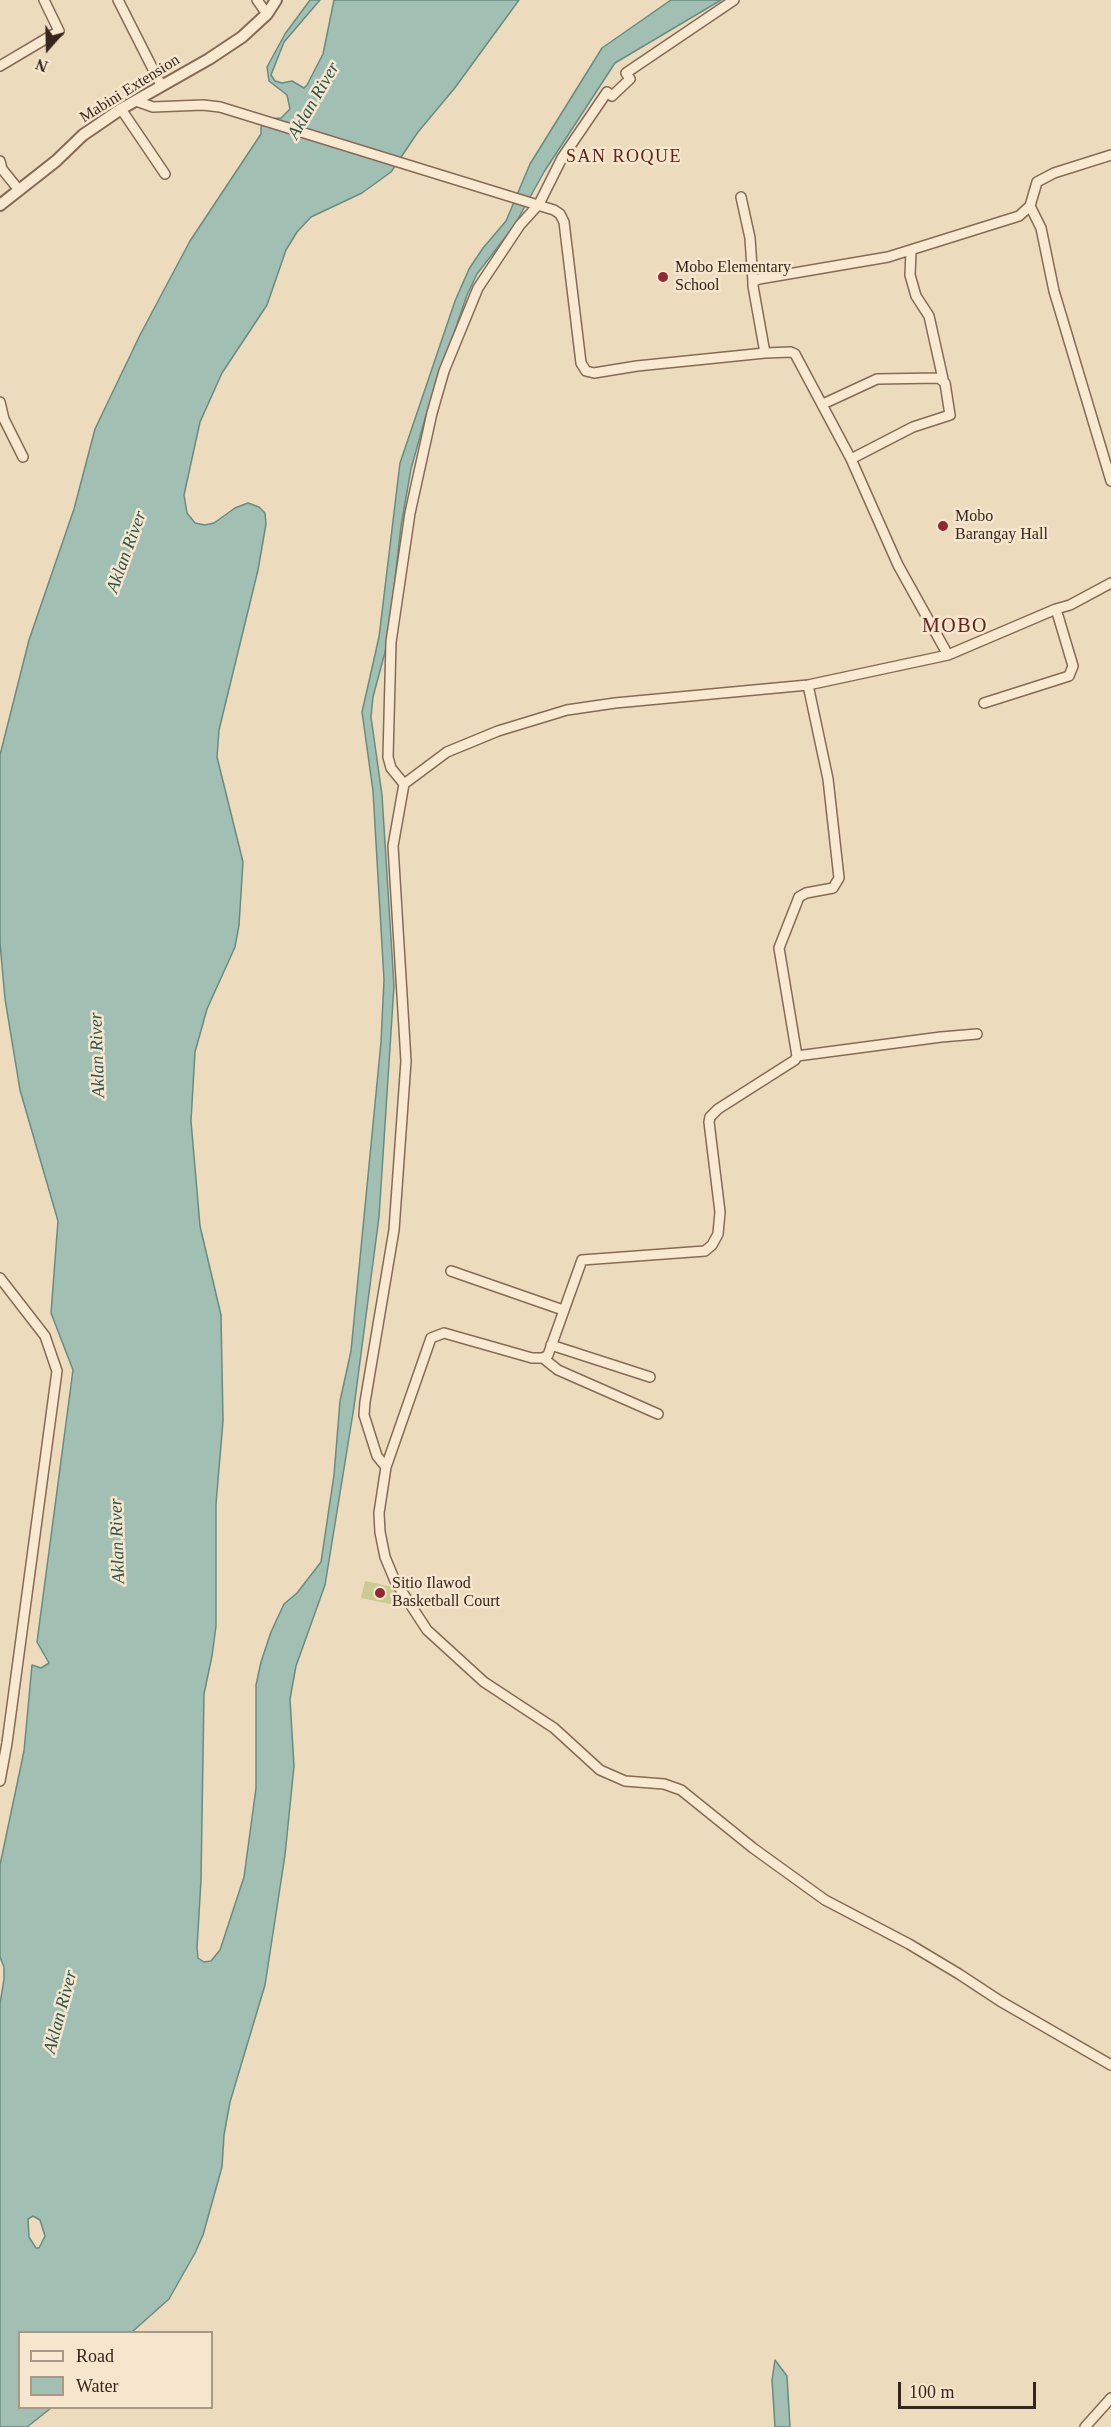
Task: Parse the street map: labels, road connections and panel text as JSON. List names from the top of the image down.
{
  "streets": {
    "street": ["Mabini Extension"]
  },
  "districts": ["SAN ROQUE", "MOBO"],
  "water": ["Aklan River"],
  "places": ["Mobo Elementary School", "Mobo Barangay Hall", "Sitio Ilawod Basketball Court"],
  "legend": ["Road", "Water"],
  "scale_bar": "100 m",
  "north": "bottom"
}
